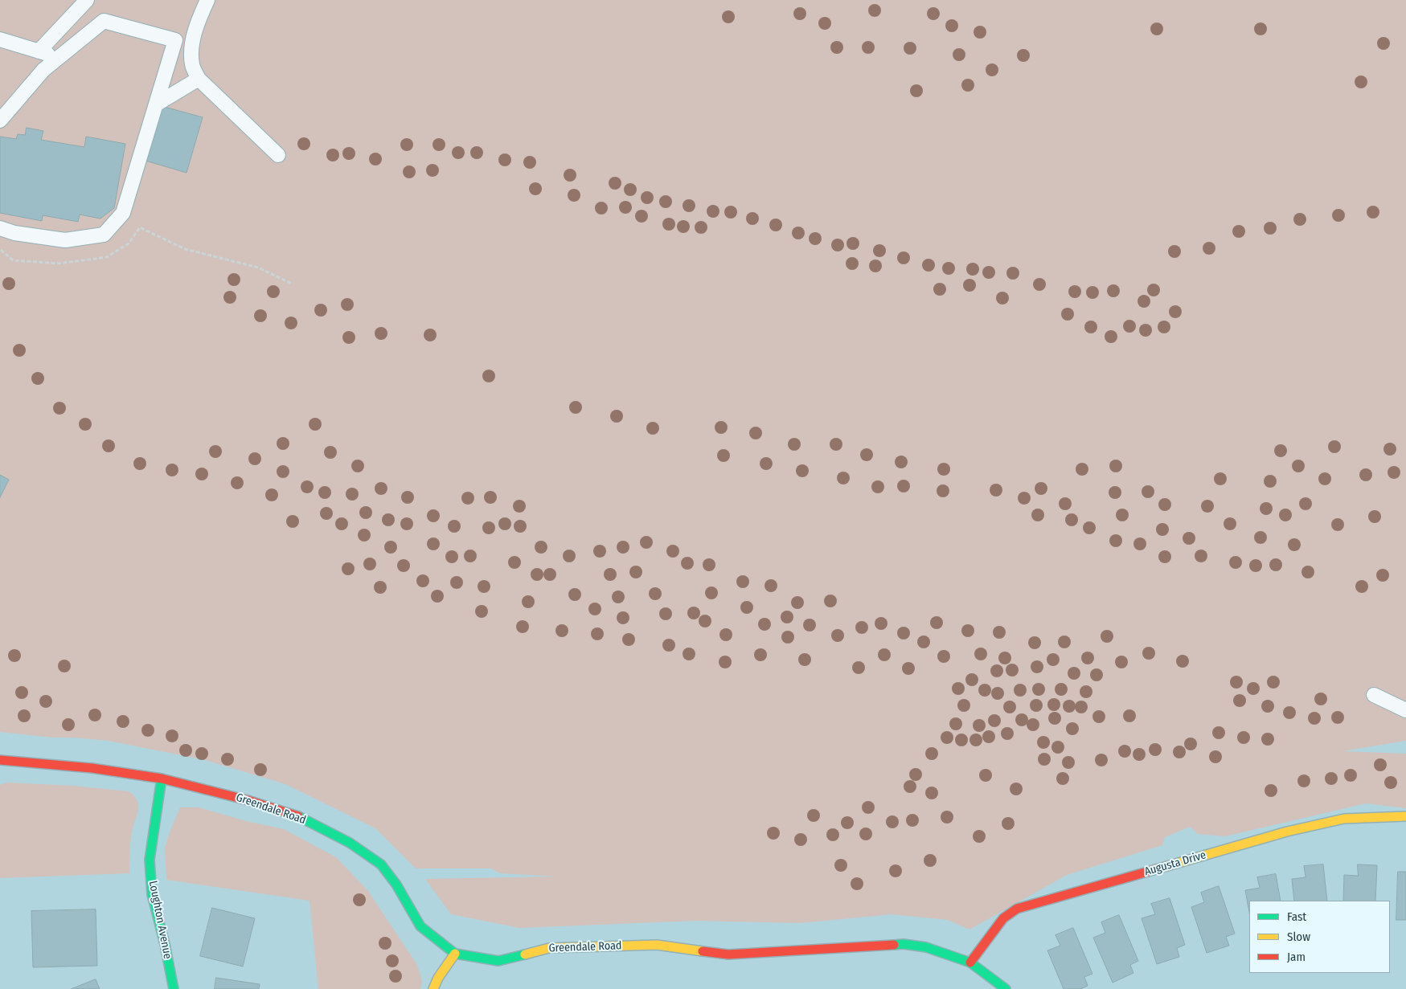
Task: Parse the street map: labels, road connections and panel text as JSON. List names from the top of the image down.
{
  "streets": {
    "street": ["Greendale Road", "Augusta Drive", "Loughton Avenue"]
  },
  "crossings": [
    ["Greendale Road", "Augusta Drive"],
    ["Greendale Road", "Loughton Avenue"]
  ],
  "legend": ["Fast", "Slow", "Jam"]
}
